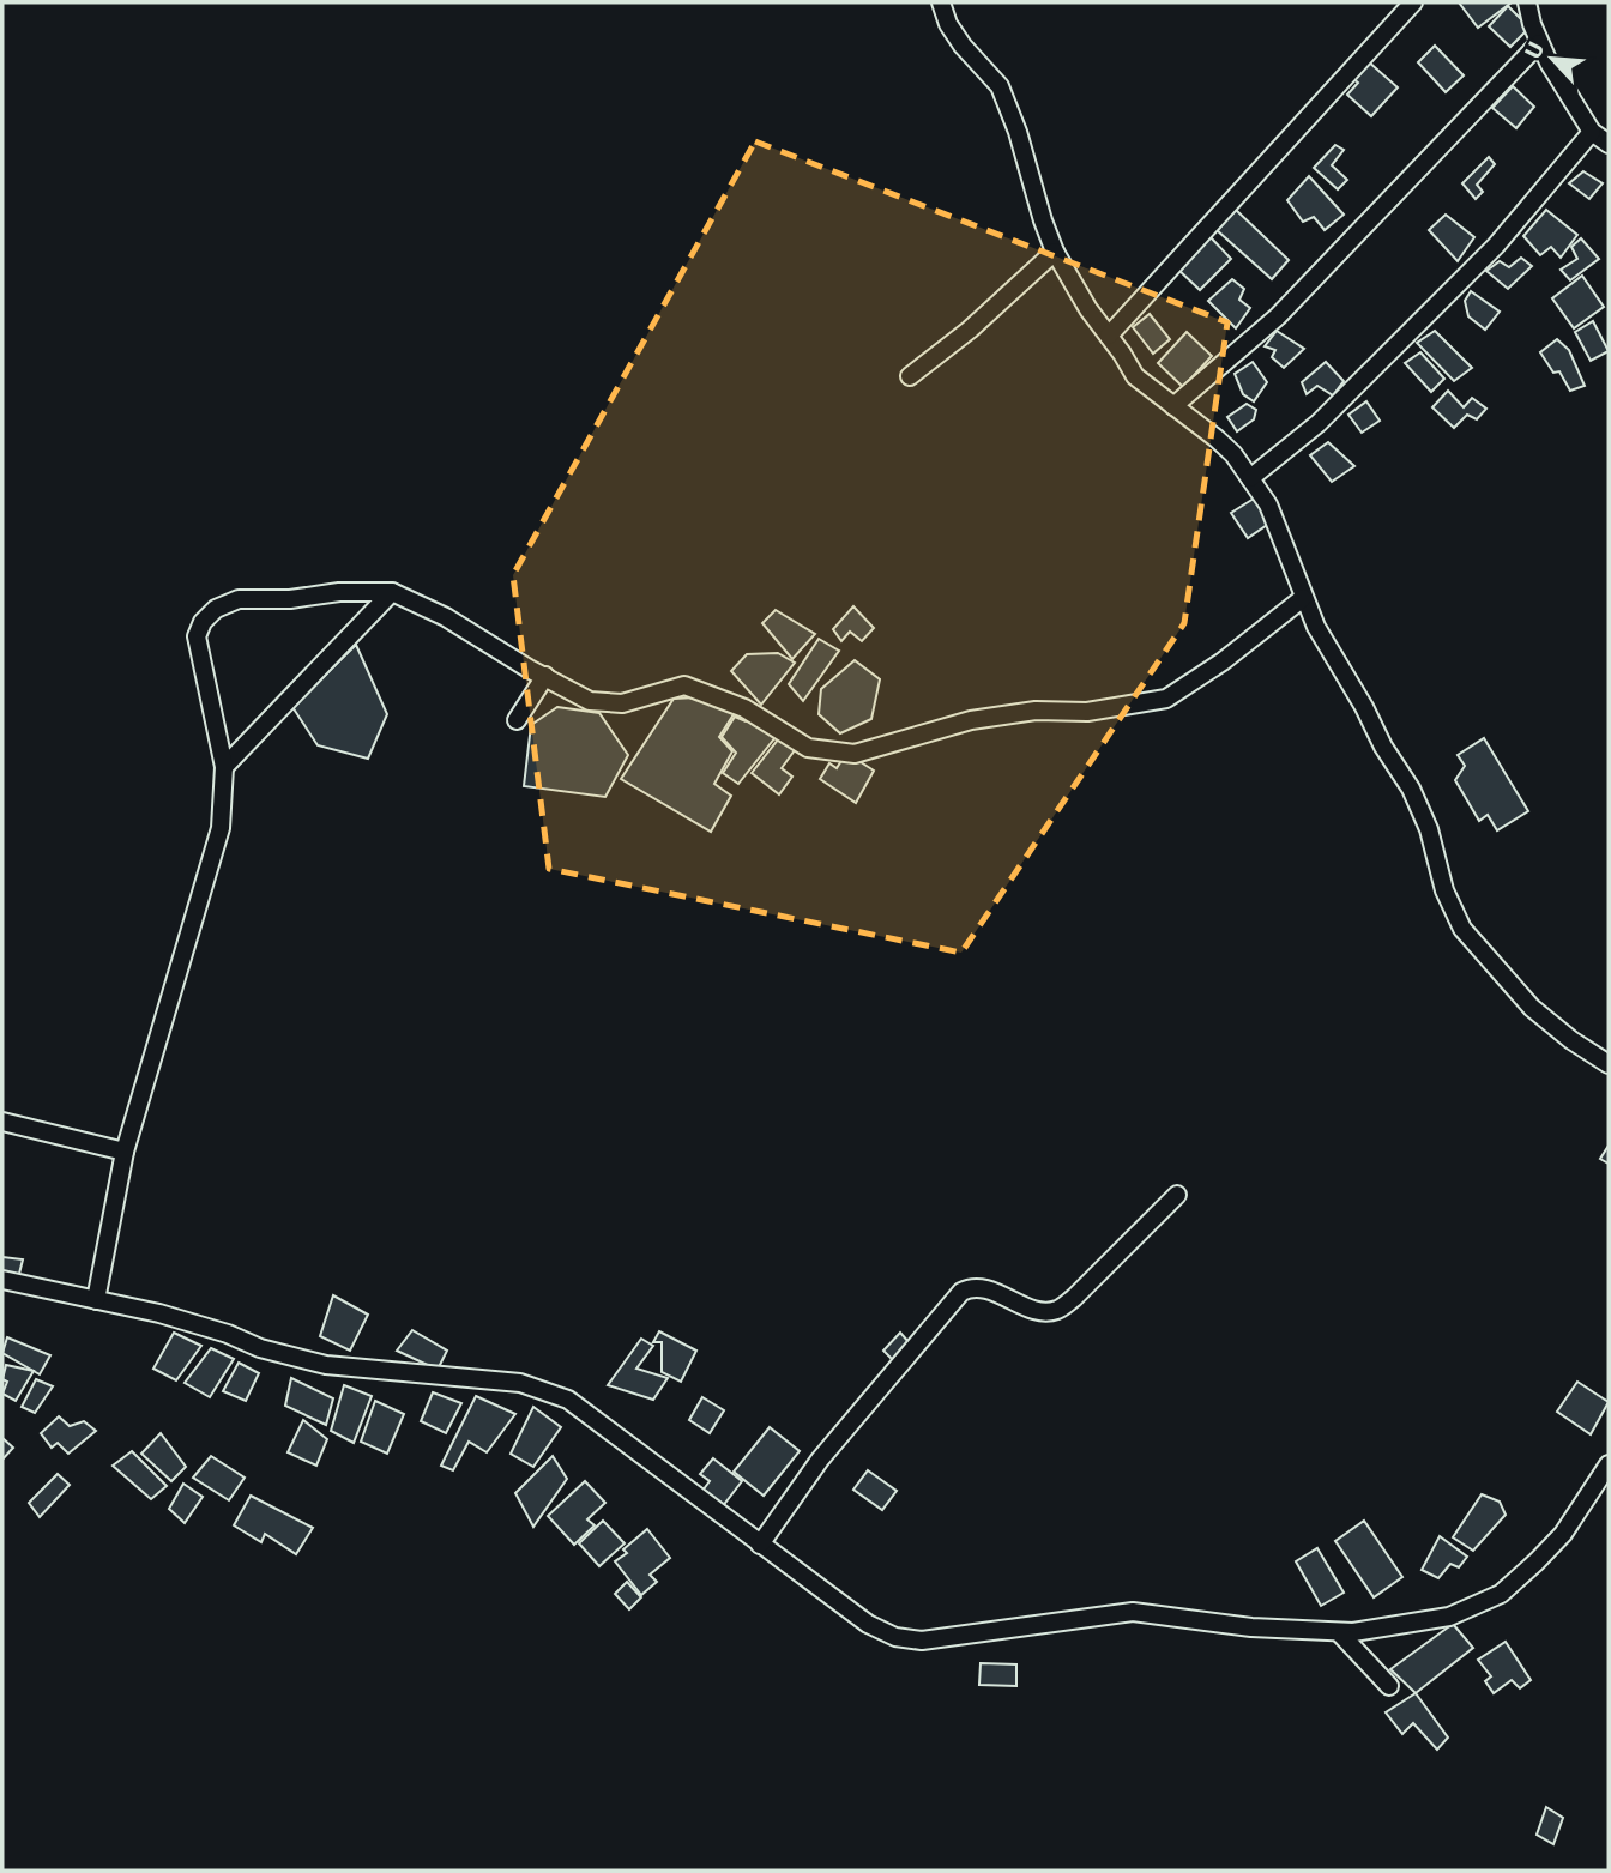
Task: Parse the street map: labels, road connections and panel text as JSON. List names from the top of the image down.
{
  "north": "top left"
}
